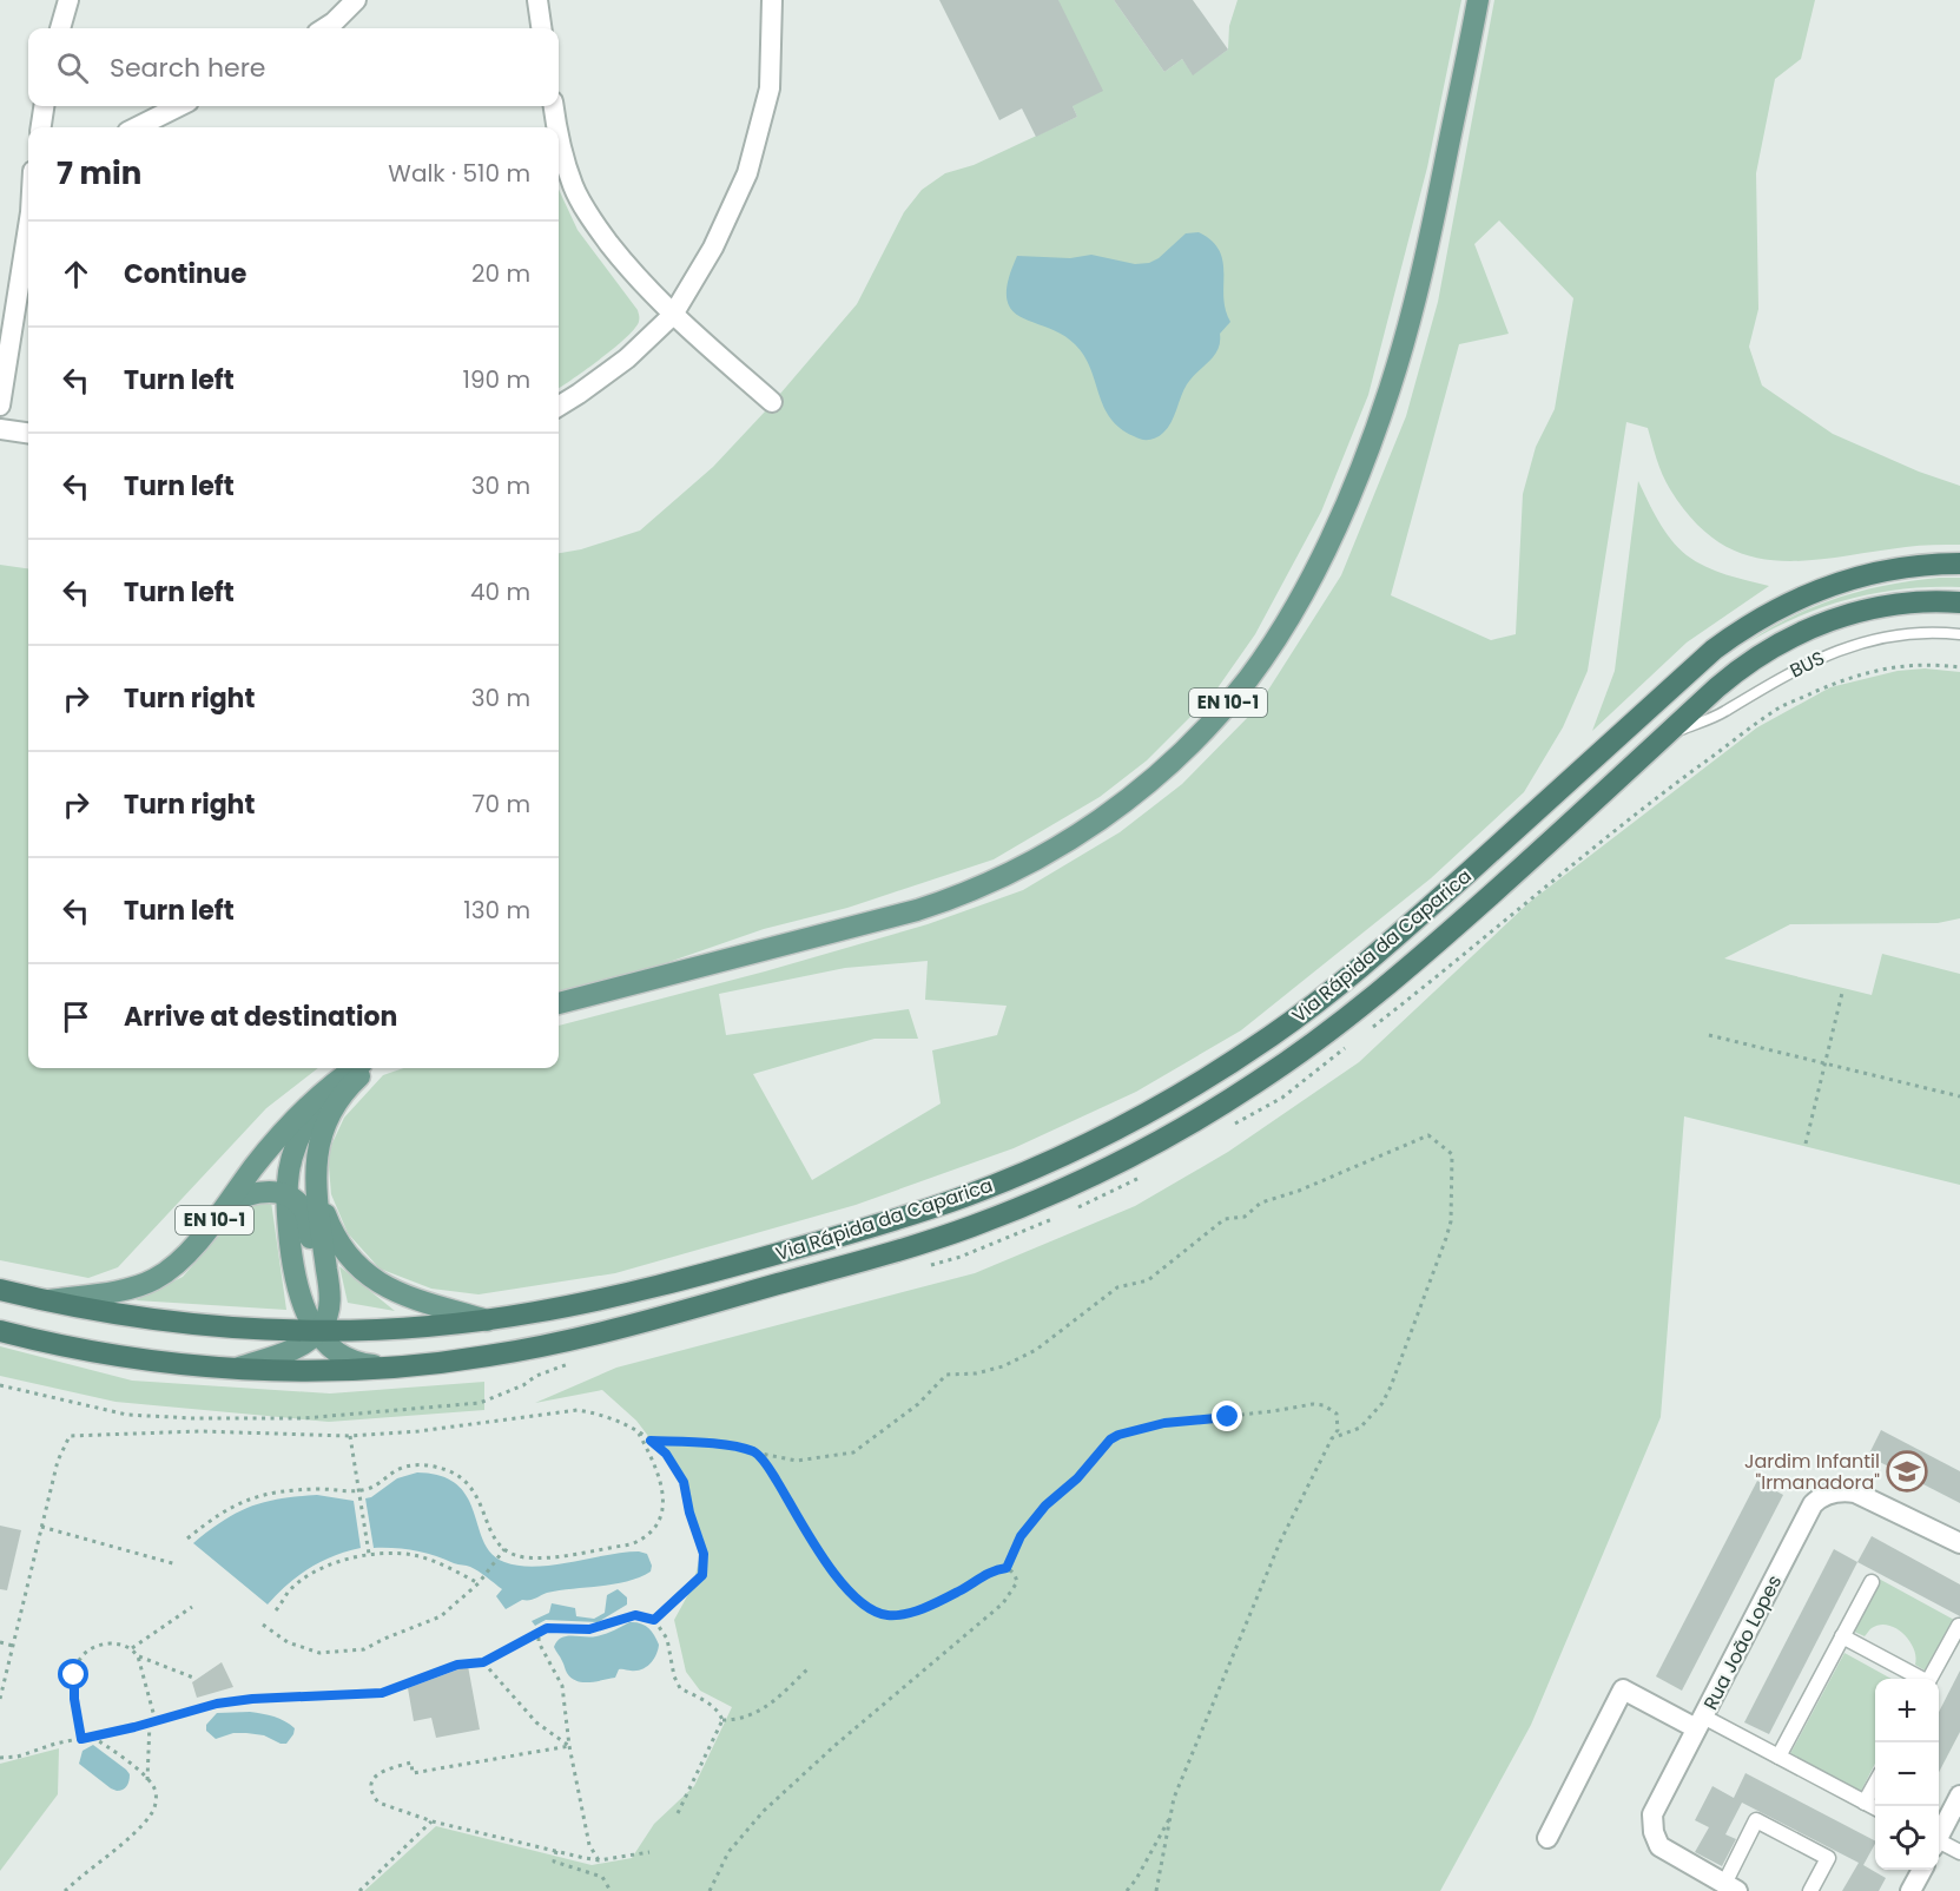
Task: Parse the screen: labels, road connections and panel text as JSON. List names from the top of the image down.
{
  "streets": {
    "highway": ["Via Rápida da Caparica"],
    "main road": ["EN 10-1"],
    "street": ["Rua João Lopes"],
    "lane": ["BUS"]
  },
  "crossings": [
    ["BUS", "Via Rápida da Caparica"],
    ["EN 10-1", "Via Rápida da Caparica"]
  ],
  "places": {
    "school or university": ["Jardim Infantil \"Irmanadora\""]
  },
  "page": {
    "search": "Search here",
    "heading": ["7 min", "Walk · 510 m"],
    "list": [
      ["Continue", "20 m"],
      ["Turn left", "190 m"],
      ["Turn left", "30 m"],
      ["Turn left", "40 m"],
      ["Turn right", "30 m"],
      ["Turn right", "70 m"],
      ["Turn left", "130 m"],
      "Arrive at destination"
    ],
    "map_buttons": ["+", "−"]
  }
}
